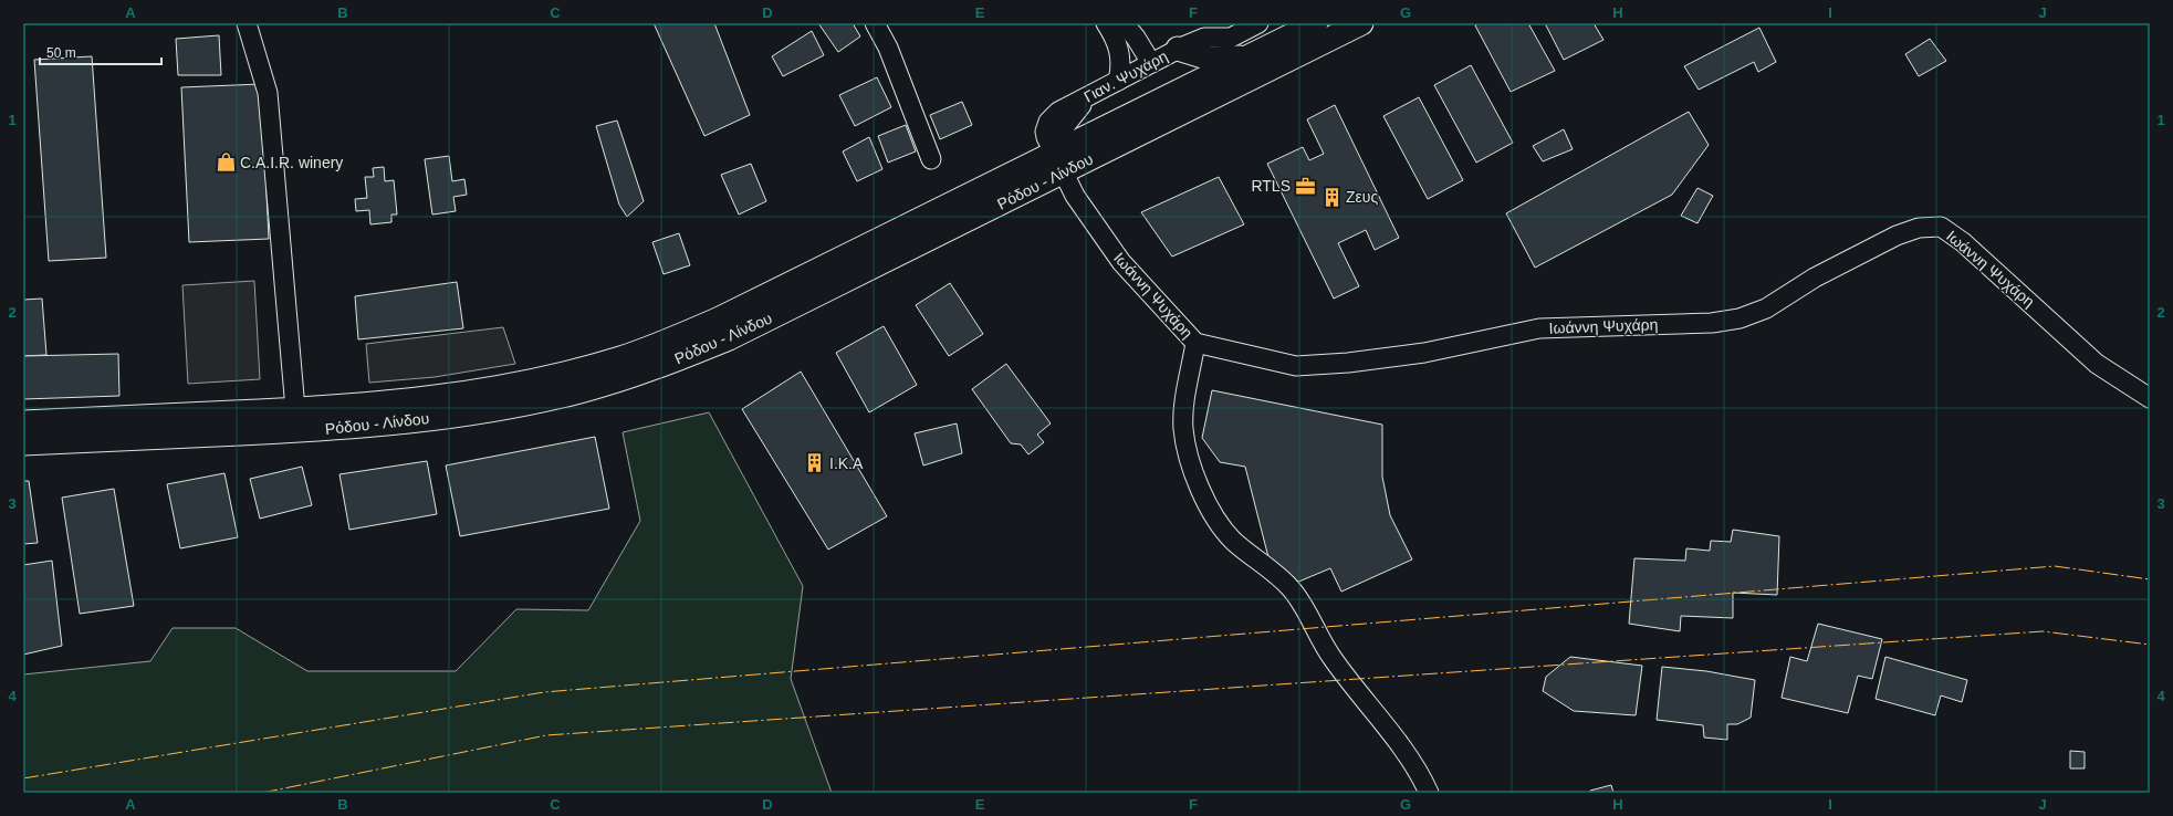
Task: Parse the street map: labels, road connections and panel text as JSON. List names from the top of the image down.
{
  "streets": {
    "main road": ["Ρόδου - Λίνδου"],
    "street": ["Γιαν. Ψυχάρη", "Ιωάννη Ψυχάρη"]
  },
  "crossings": [
    ["Γιαν. Ψυχάρη", "Ρόδου - Λίνδου"],
    ["Γιαν. Ψυχάρη", "Ιωάννη Ψυχάρη"],
    ["Ρόδου - Λίνδου", "Ιωάννη Ψυχάρη"]
  ],
  "places": {
    "shop": ["C.A.I.R. winery"],
    "office": ["RTLS"],
    "building": ["Ζευς", "Ι.Κ.Α"]
  },
  "scale_bar": "50 m",
  "grid": {
    "columns": [
      "A",
      "B",
      "C",
      "D",
      "E",
      "F",
      "G",
      "H",
      "I",
      "J"
    ],
    "rows": [
      "1",
      "2",
      "3",
      "4"
    ]
  }
}
